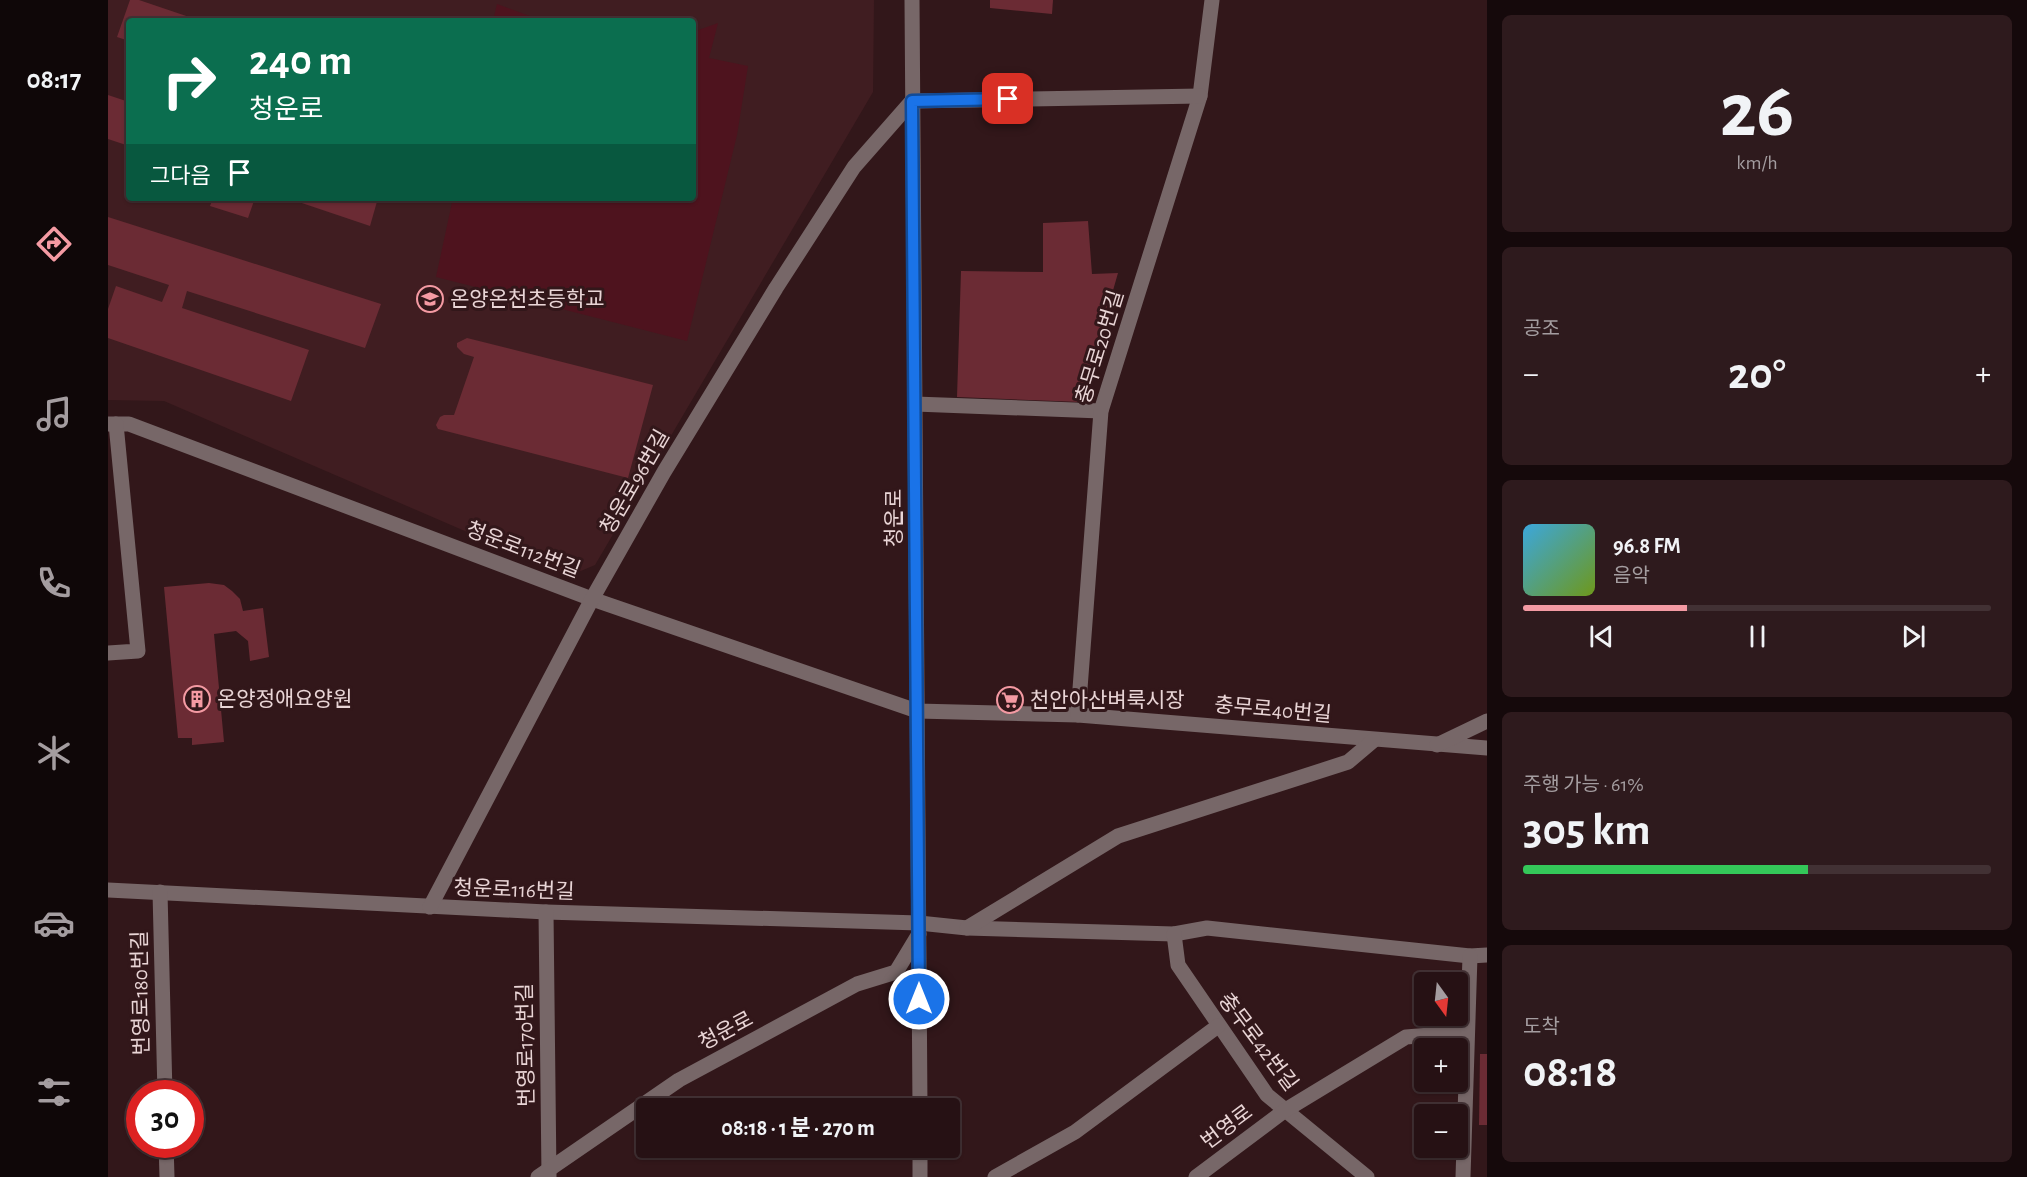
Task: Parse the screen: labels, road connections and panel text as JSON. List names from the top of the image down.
{
  "streets": {
    "street": [
      "충무로20번길",
      "청운로96번길",
      "청운로",
      "청운로112번길",
      "충무로40번길",
      "청운로116번길",
      "번영로180번길",
      "충무로42번길",
      "번영로170번길",
      "번영로"
    ]
  },
  "crossings": [
    ["충무로20번길", "충무로40번길"],
    ["청운로96번길", "청운로"],
    ["청운로96번길", "청운로112번길"],
    ["청운로96번길", "청운로116번길"],
    ["청운로", "청운로112번길"],
    ["청운로", "충무로40번길"],
    ["청운로", "청운로116번길"],
    ["청운로", "번영로170번길"],
    ["청운로112번길", "충무로40번길"],
    ["청운로116번길", "번영로180번길"],
    ["청운로116번길", "번영로170번길"],
    ["충무로42번길", "번영로"]
  ],
  "places": {
    "school or university": ["온양온천초등학교"],
    "building": ["온양정애요양원"],
    "supermarket": ["천안아산벼룩시장"]
  },
  "north": "bottom",
  "page": {
    "tabs": "08:17",
    "tile": [
      ["26", "km/h"],
      "공조",
      ["주행 가능 · 61%", "305 km"],
      ["도착", "08:18"]
    ],
    "turn": ["240 m", "청운로"],
    "then": "그다음",
    "heat": ["−", "20°", "+"],
    "song": ["96.8 FM", "음악"],
    "map_buttons": ["+", "−"],
    "limit": "30",
    "trip": "08:18 · 1 분 · 270 m"
  }
}
